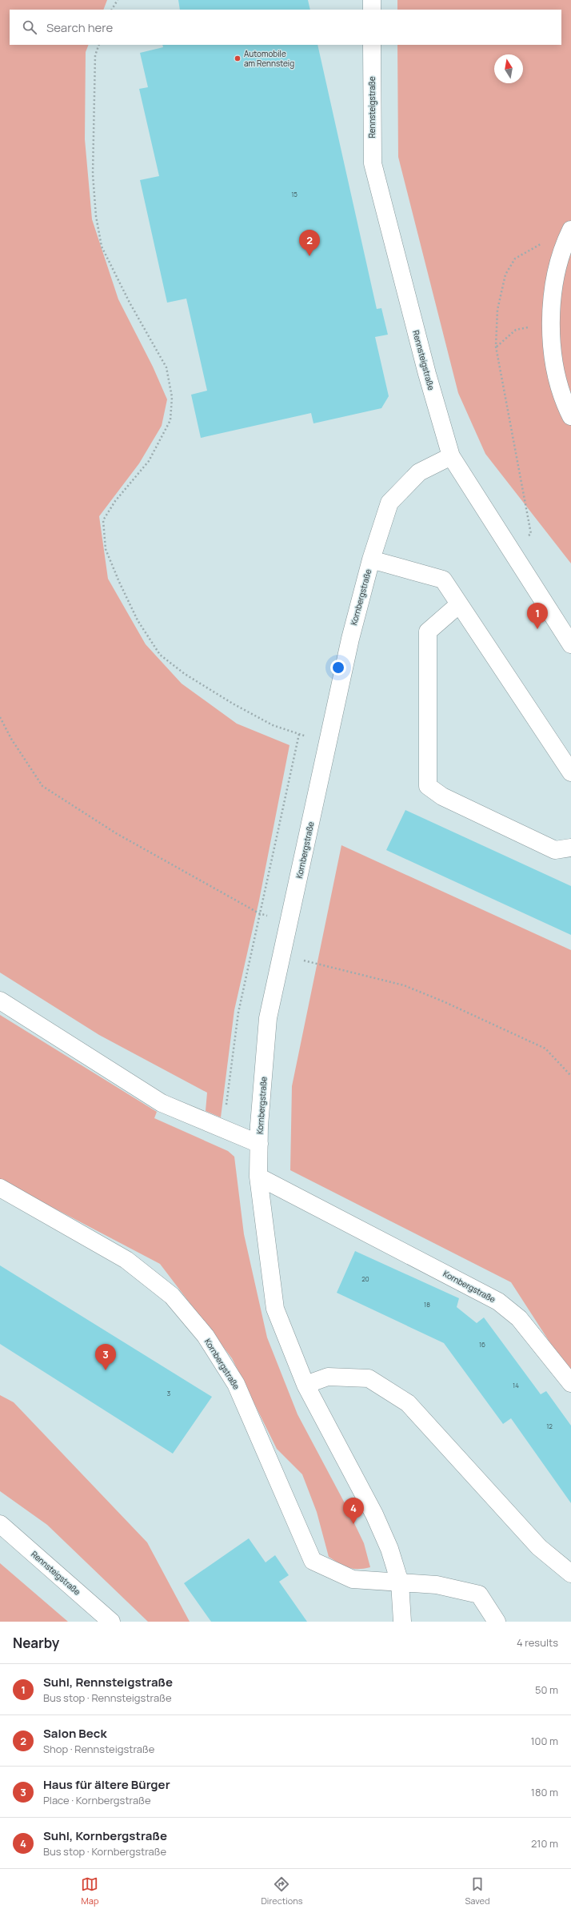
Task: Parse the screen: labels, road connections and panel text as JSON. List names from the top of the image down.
{
  "streets": {
    "street": ["Rennsteigstraße", "Kornbergstraße"]
  },
  "crossings": [
    ["Rennsteigstraße", "Kornbergstraße"]
  ],
  "places": ["Automobile am Rennsteig"],
  "house_numbers": [
    "15",
    "20",
    "18",
    "16",
    "14",
    "3",
    "12"
  ],
  "north": "top",
  "page": {
    "search": "Search here",
    "pins": [
      "2",
      "1",
      "3",
      "4"
    ],
    "heading": ["Nearby", "4 results"],
    "list": [
      {
        "mark": "1",
        "name": "Suhl, Rennsteigstraße",
        "note": "Bus stop · Rennsteigstraße",
        "value": "50 m"
      },
      {
        "mark": "2",
        "name": "Salon Beck",
        "note": "Shop · Rennsteigstraße",
        "value": "100 m"
      },
      {
        "mark": "3",
        "name": "Haus für ältere Bürger",
        "note": "Place · Kornbergstraße",
        "value": "180 m"
      },
      {
        "mark": "4",
        "name": "Suhl, Kornbergstraße",
        "note": "Bus stop · Kornbergstraße",
        "value": "210 m"
      }
    ],
    "nav": ["Map", "Directions", "Saved"]
  }
}
